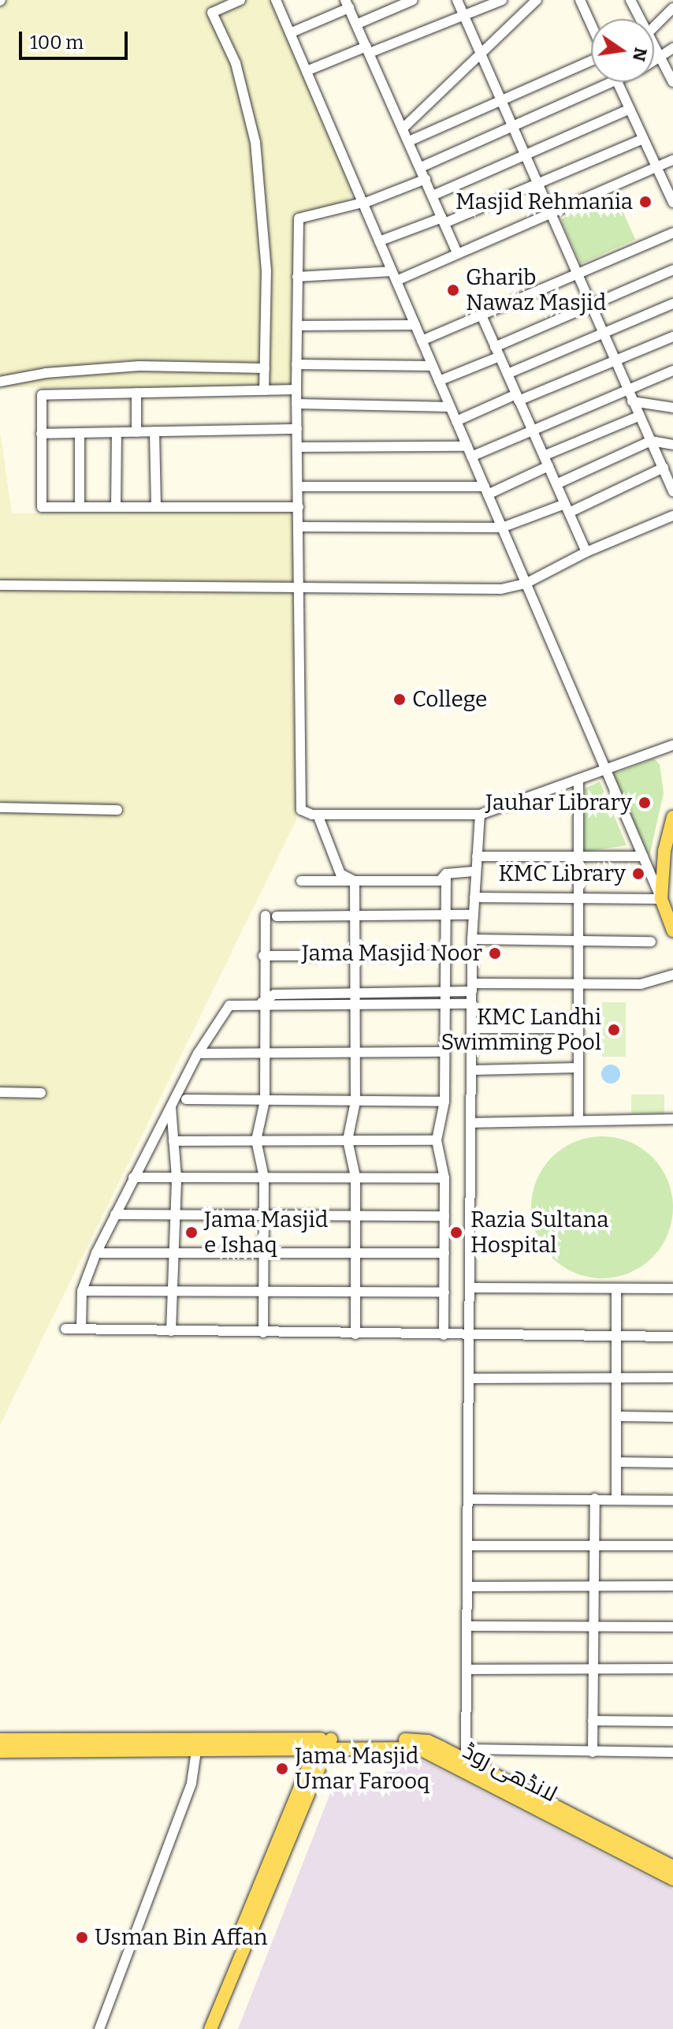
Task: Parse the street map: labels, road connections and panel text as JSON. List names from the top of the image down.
{
  "streets": {
    "main road": ["لانڈھی روڈ"]
  },
  "places": [
    "Masjid Rehmania",
    "Gharib Nawaz Masjid",
    "College",
    "Jauhar Library",
    "KMC Library",
    "Jama Masjid Noor",
    "KMC Landhi Swimming Pool",
    "Jama Masjid e Ishaq",
    "Razia Sultana Hospital",
    "Jama Masjid Umar Farooq",
    "Usman Bin Affan"
  ],
  "scale_bar": "100 m",
  "north": "right"
}
